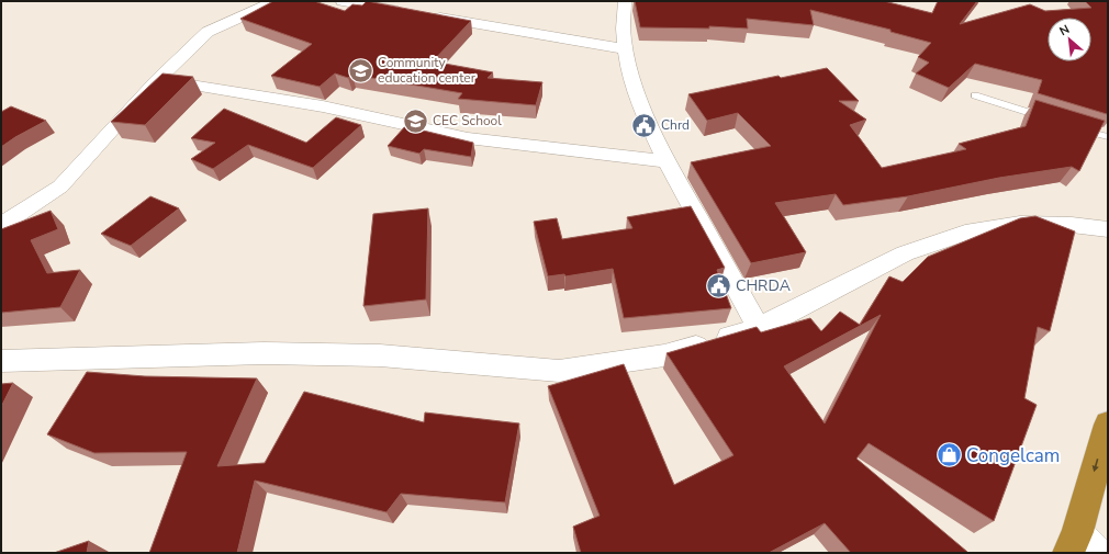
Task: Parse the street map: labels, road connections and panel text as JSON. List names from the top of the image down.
{
  "places": {
    "school or university": ["Community education center", "CEC School"],
    "public building": ["Chrd", "CHRDA"],
    "shop": ["Congelcam"]
  },
  "north": "top left"
}
